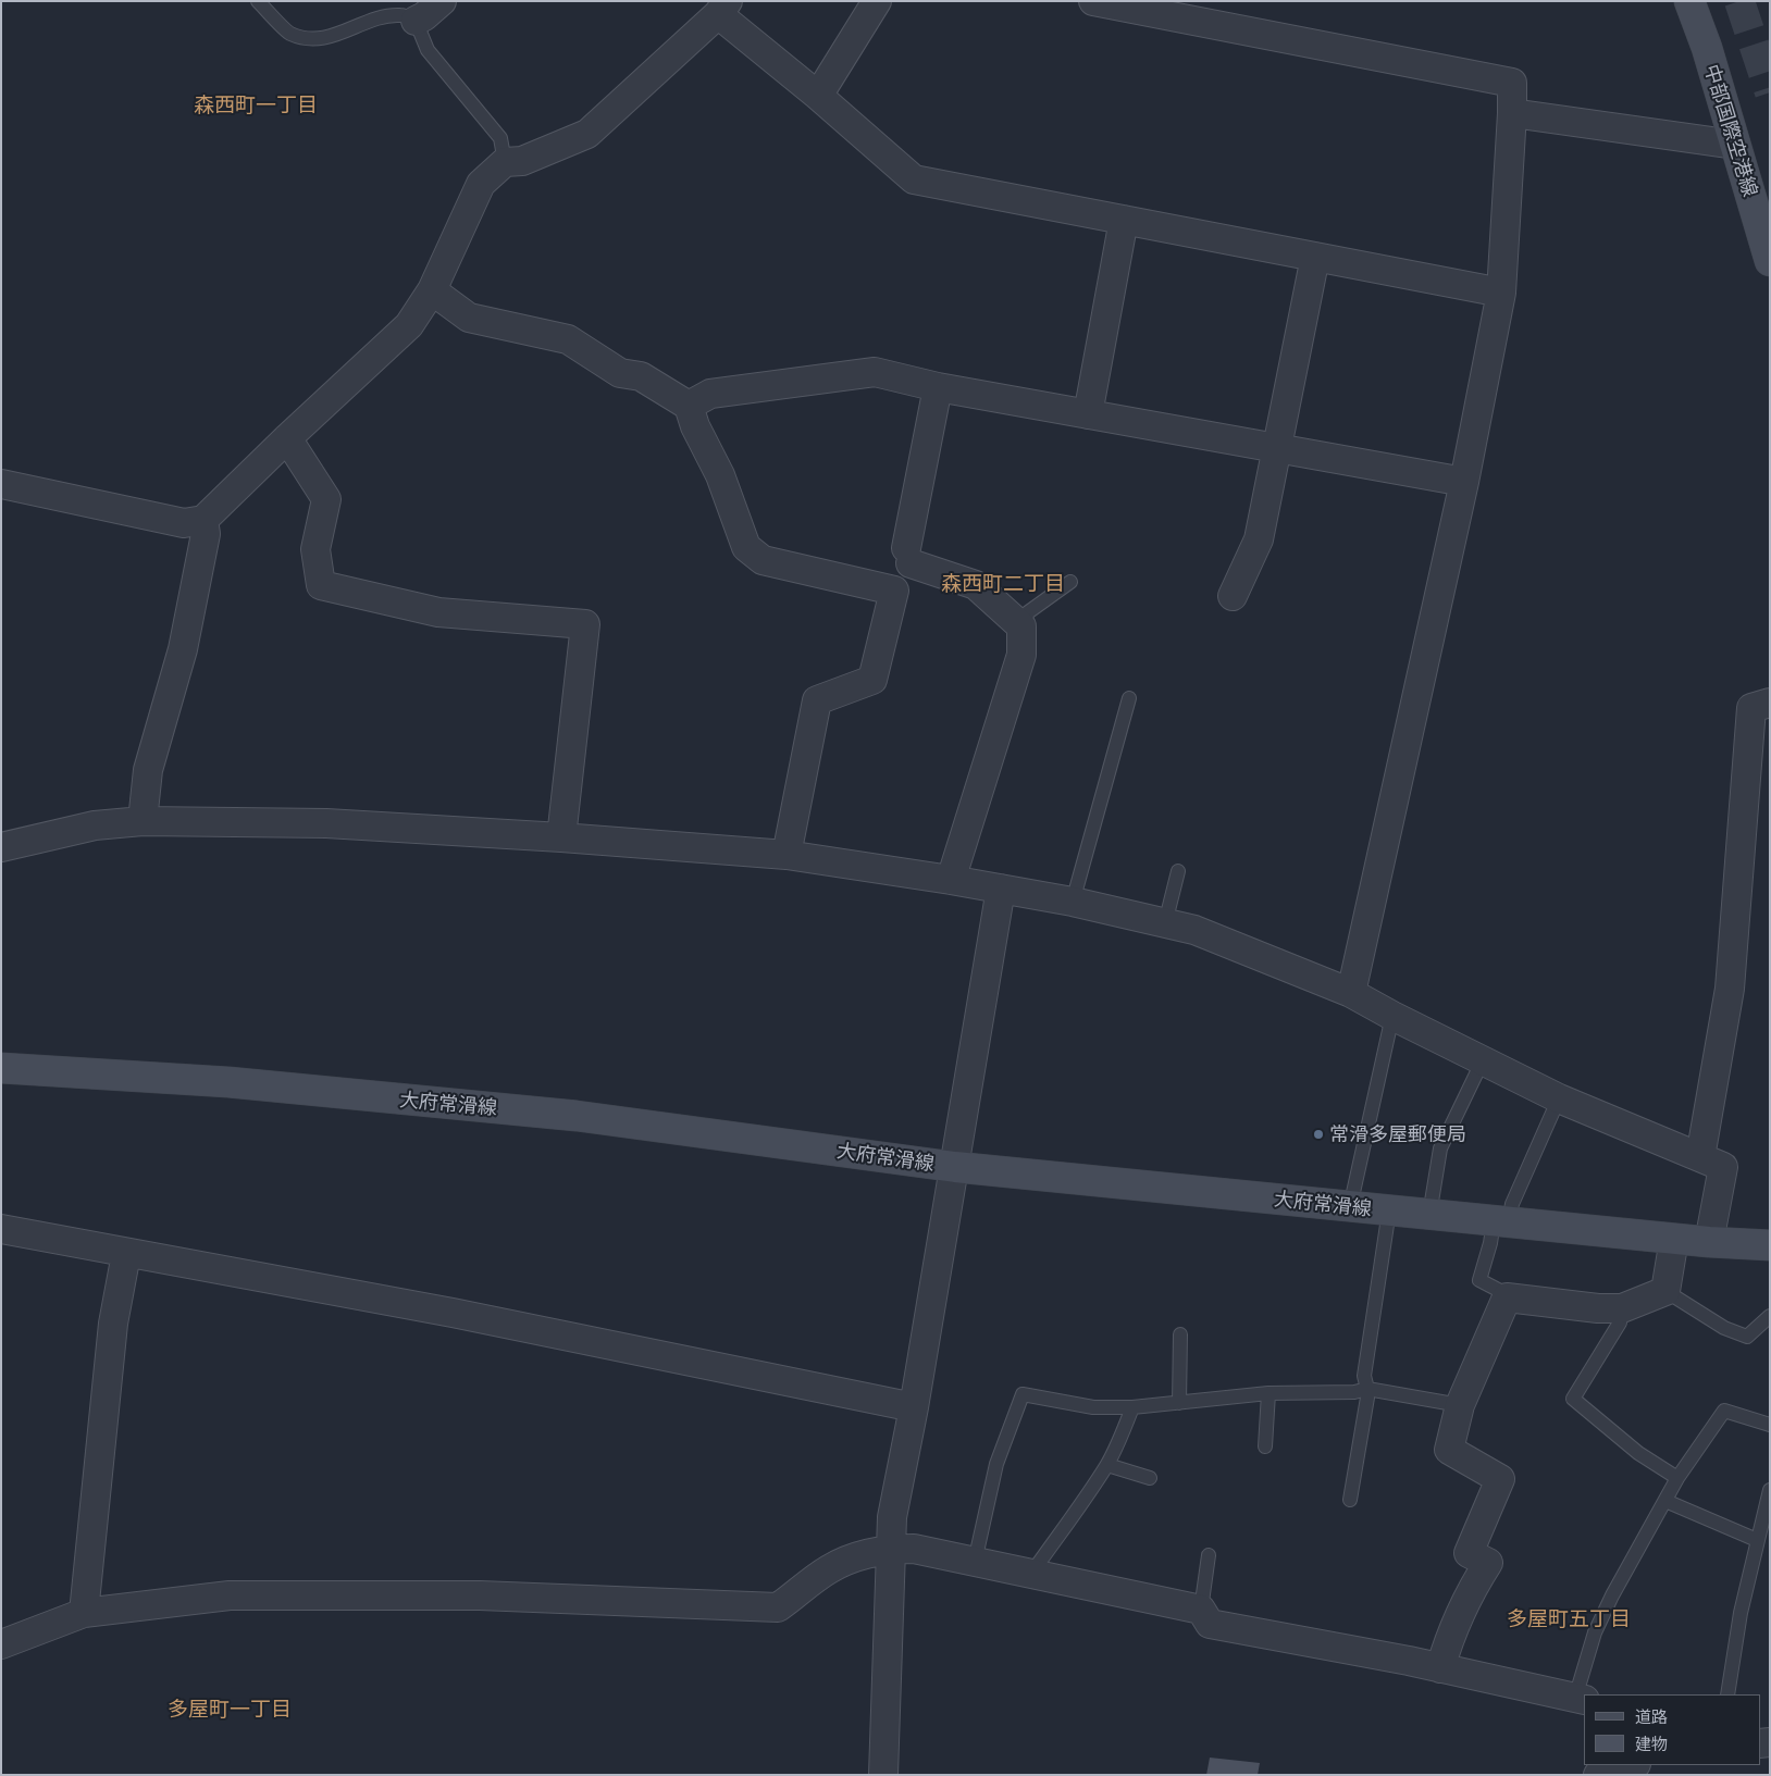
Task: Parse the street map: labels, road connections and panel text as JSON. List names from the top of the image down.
{
  "streets": {
    "main road": ["中部国際空港線", "大府常滑線"]
  },
  "districts": [
    "森西町一丁目",
    "森西町二丁目",
    "多屋町五丁目",
    "多屋町一丁目"
  ],
  "places": ["常滑多屋郵便局"],
  "legend": ["道路", "建物"]
}
